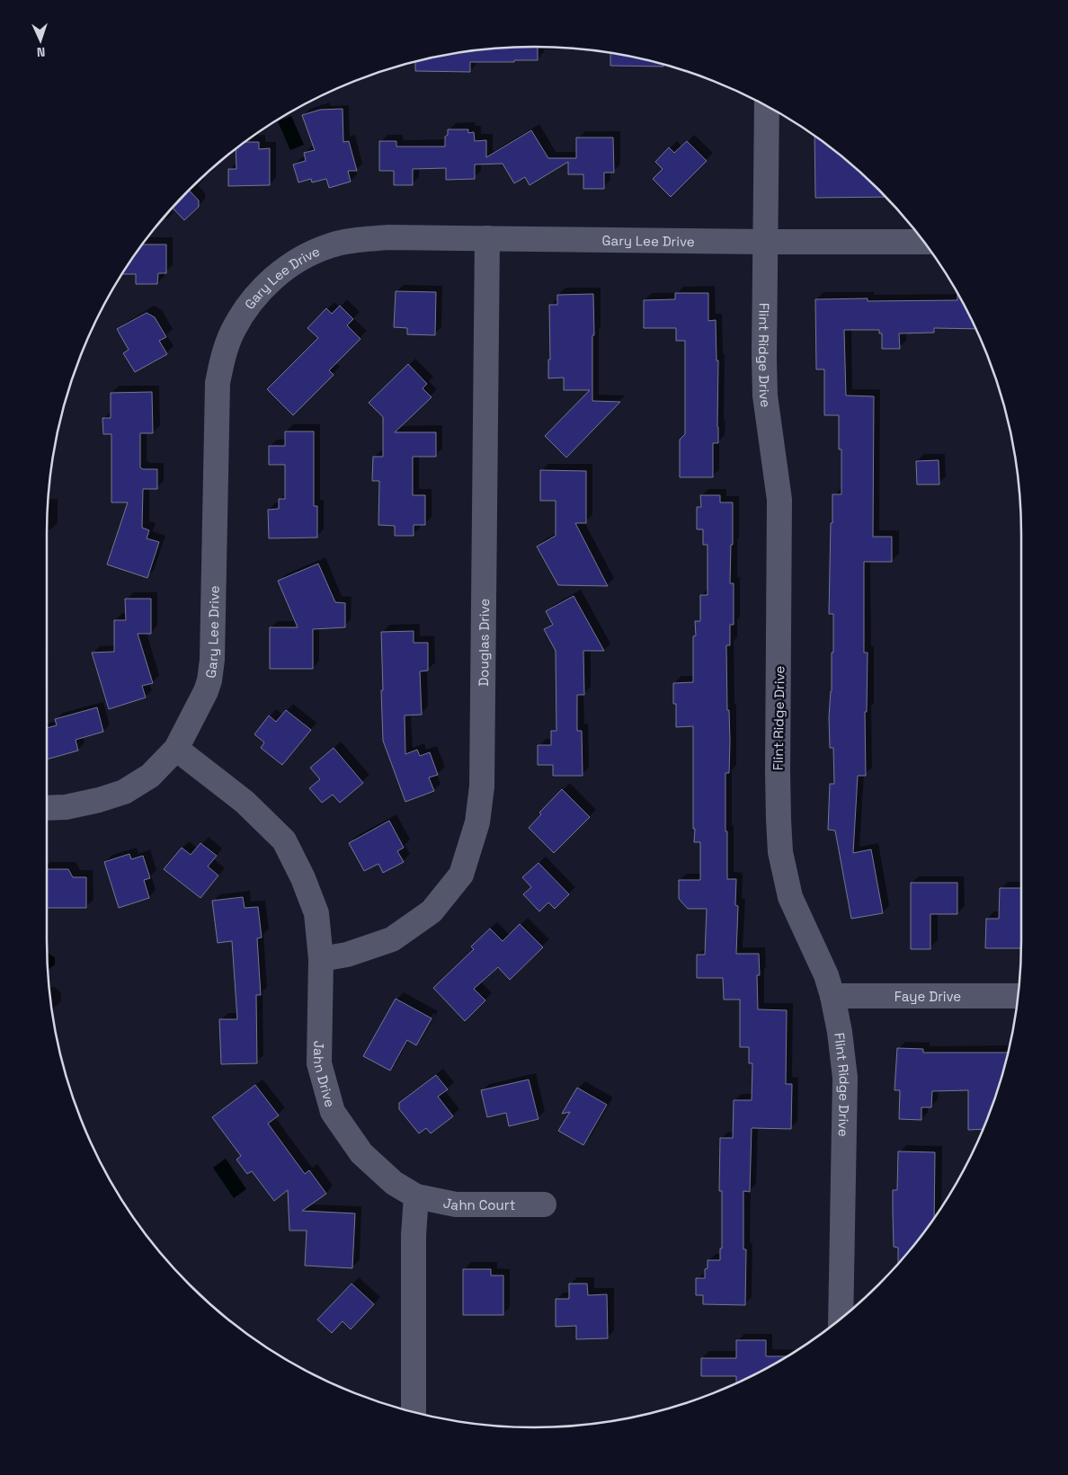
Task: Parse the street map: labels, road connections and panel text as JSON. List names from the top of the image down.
{
  "streets": {
    "street": [
      "Gary Lee Drive",
      "Flint Ridge Drive",
      "Douglas Drive",
      "Faye Drive",
      "Jahn Drive",
      "Jahn Court"
    ]
  },
  "crossings": [
    ["Gary Lee Drive", "Flint Ridge Drive"],
    ["Gary Lee Drive", "Douglas Drive"],
    ["Gary Lee Drive", "Jahn Drive"],
    ["Flint Ridge Drive", "Faye Drive"],
    ["Douglas Drive", "Jahn Drive"],
    ["Jahn Drive", "Jahn Court"]
  ],
  "north": "bottom"
}
